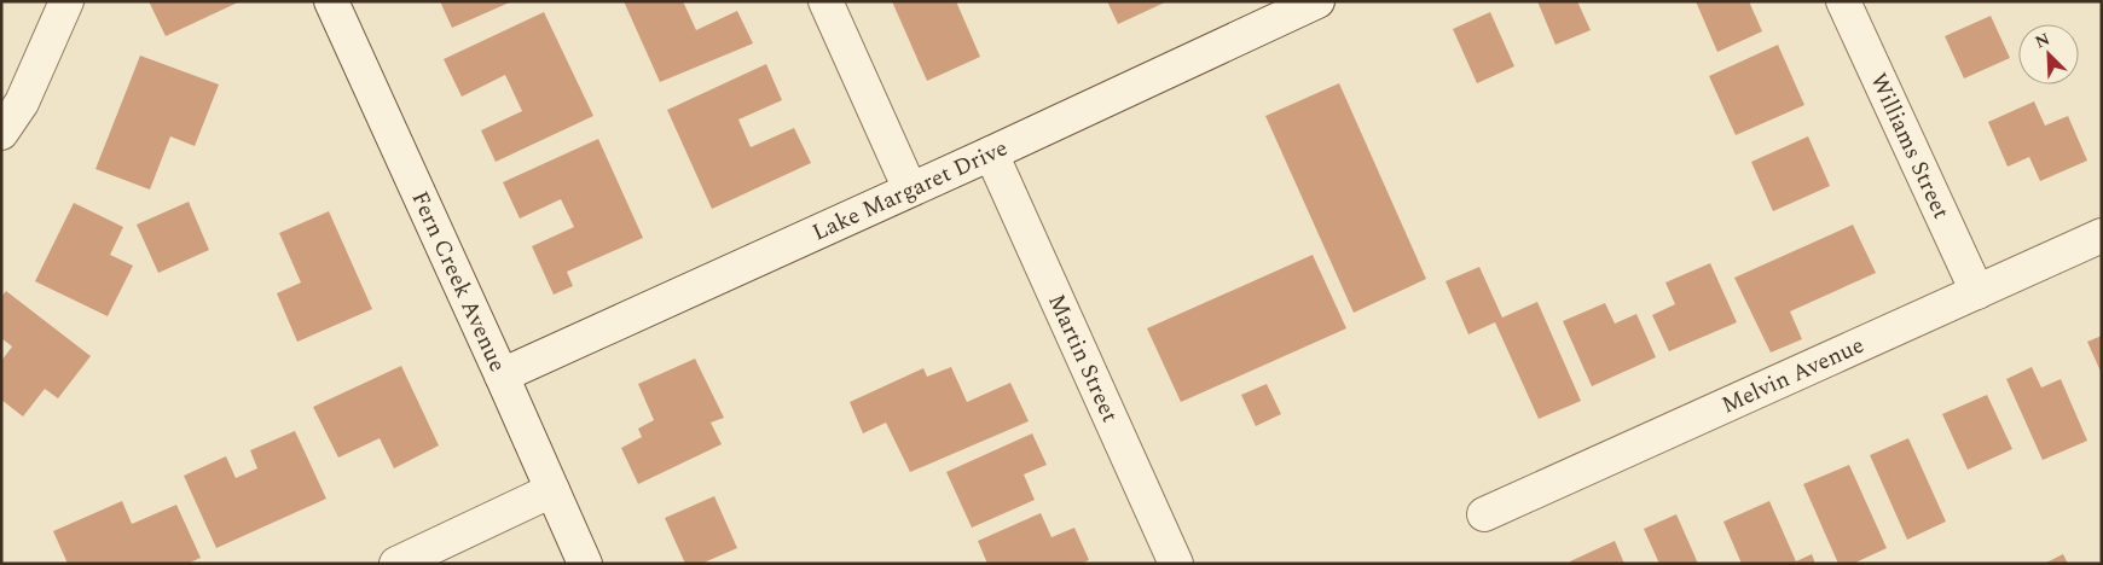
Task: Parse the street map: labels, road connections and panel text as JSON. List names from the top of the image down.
{
  "streets": {
    "street": [
      "Williams Street",
      "Lake Margaret Drive",
      "Fern Creek Avenue",
      "Martin Street",
      "Melvin Avenue"
    ]
  },
  "crossings": [
    ["Williams Street", "Melvin Avenue"],
    ["Lake Margaret Drive", "Fern Creek Avenue"],
    ["Lake Margaret Drive", "Martin Street"]
  ],
  "north": "top left"
}
